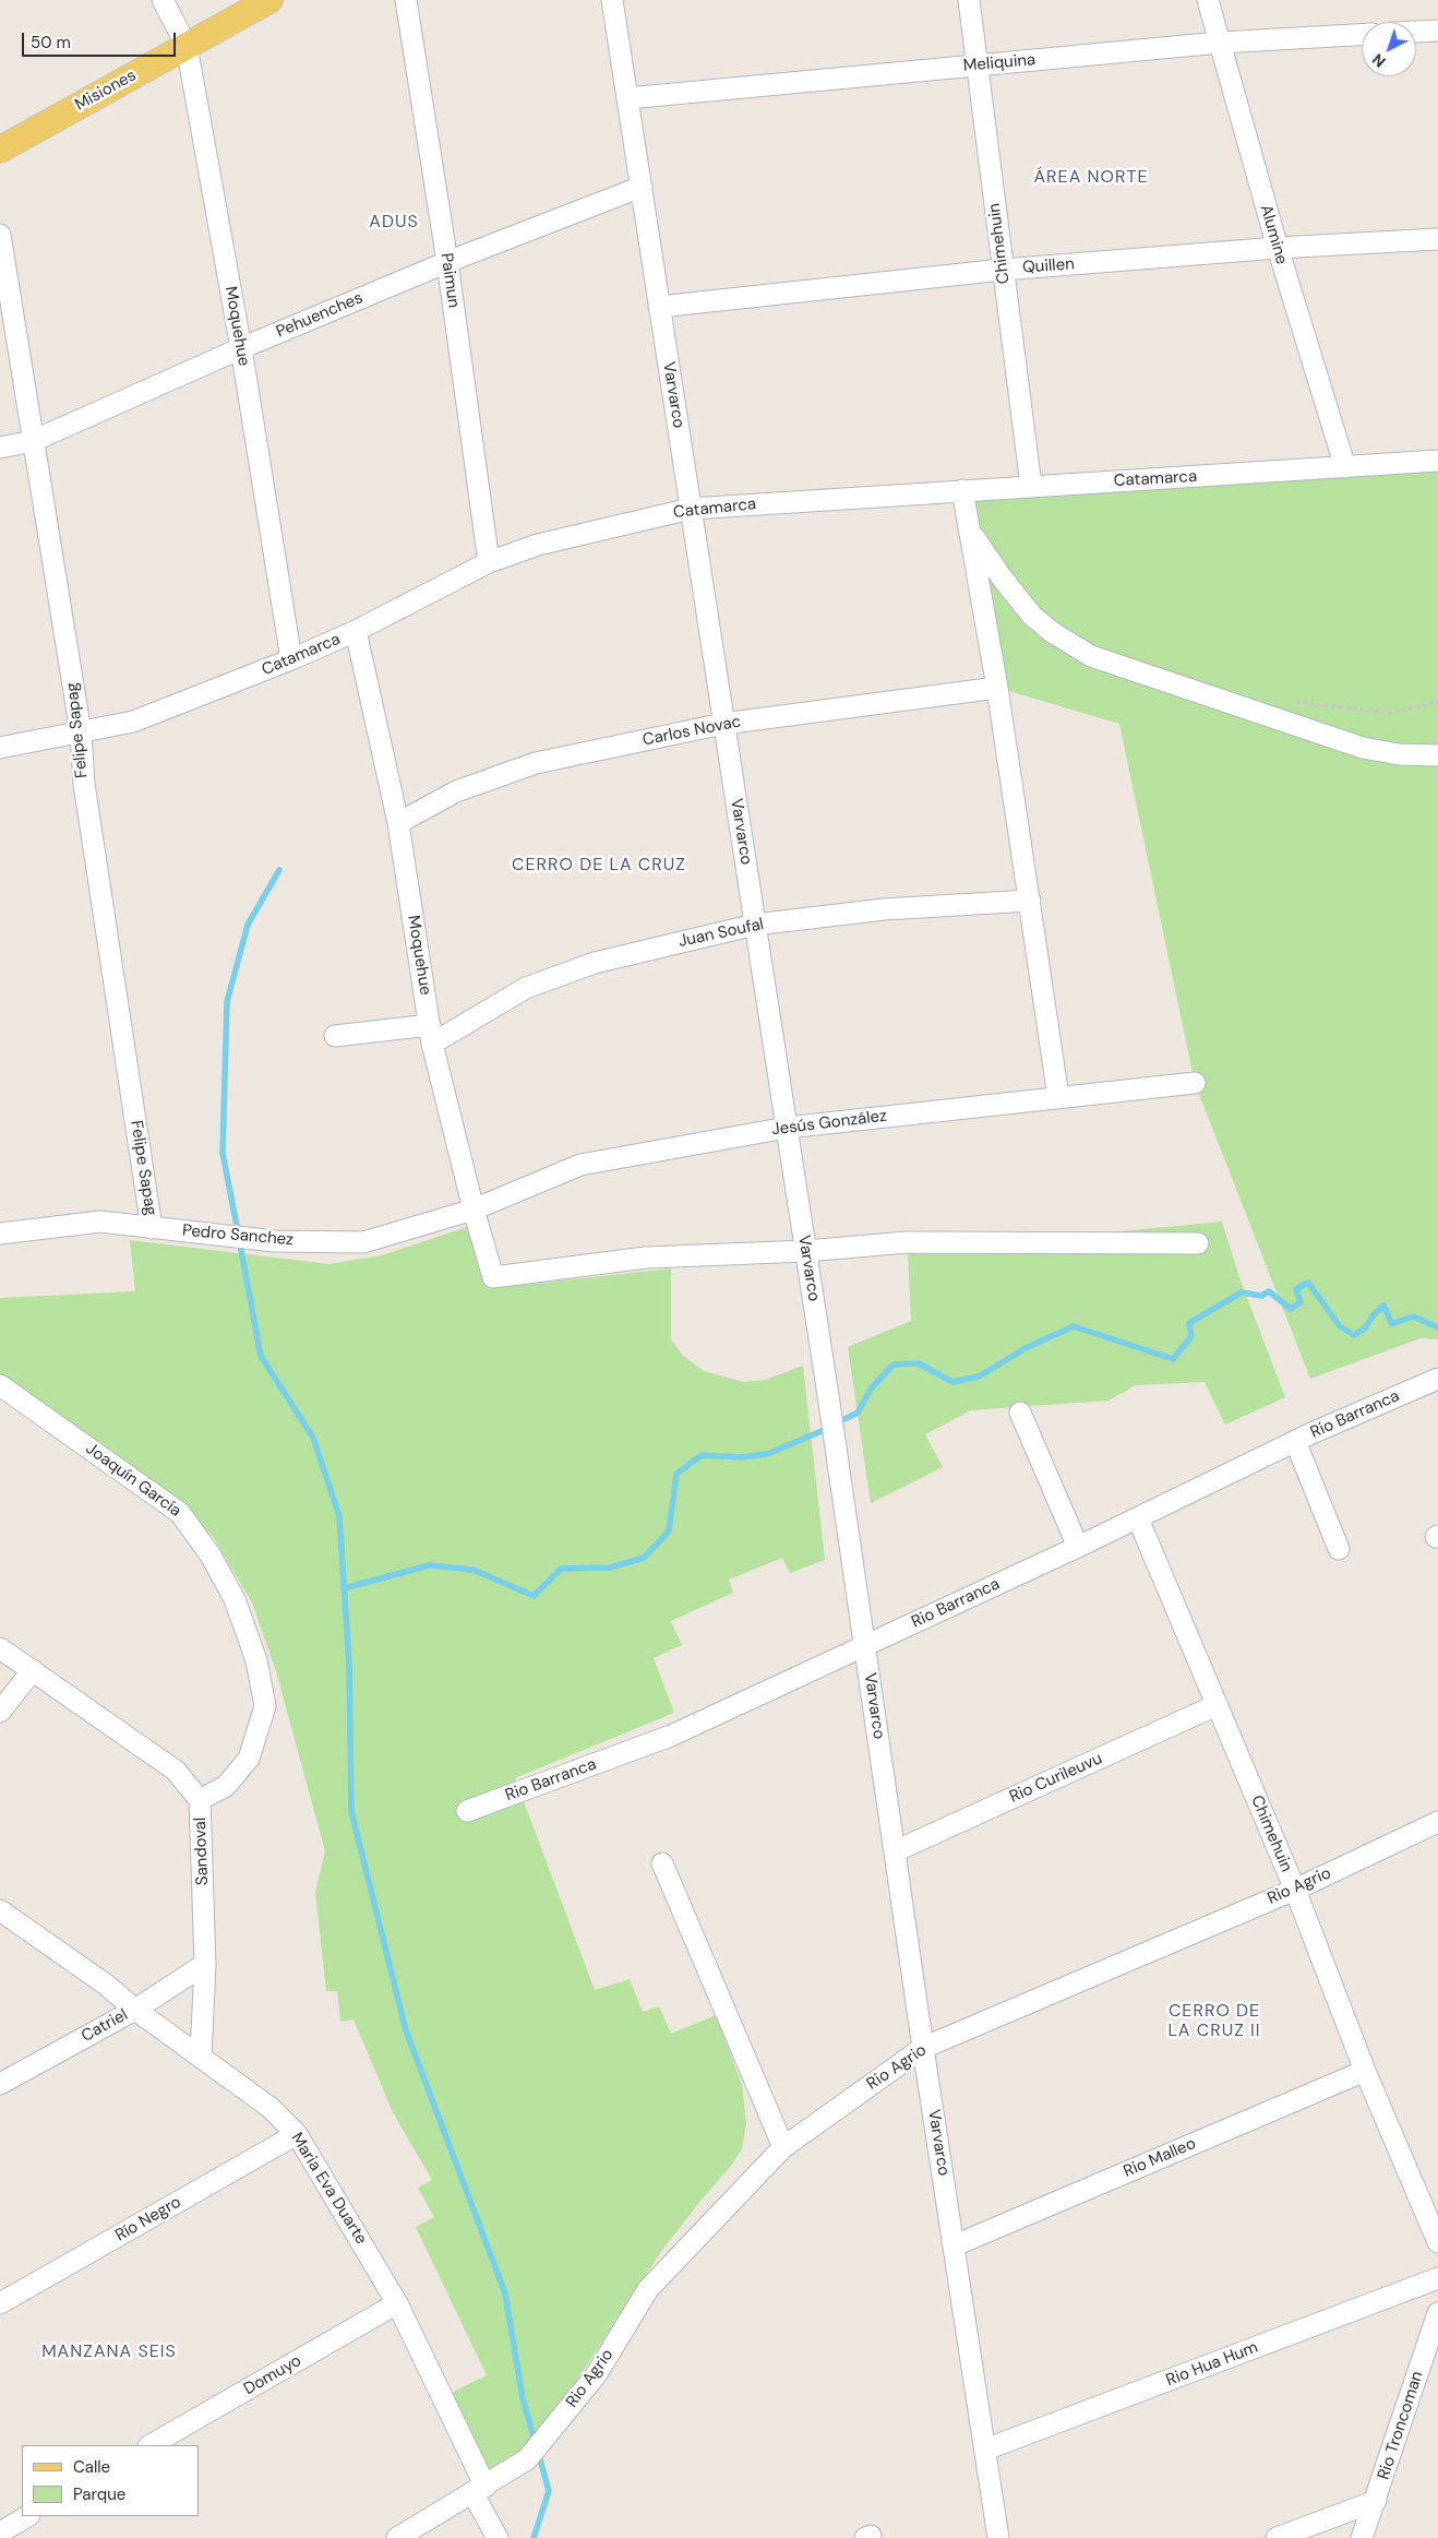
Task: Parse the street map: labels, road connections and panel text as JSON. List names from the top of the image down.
{
  "streets": {
    "main road": ["Misiones"],
    "street": [
      "Meliquina",
      "Alumine",
      "Chimehuin",
      "Quillen",
      "Paimun",
      "Pehuenches",
      "Moquehue",
      "Varvarco",
      "Catamarca",
      "Felipe Sapag",
      "Carlos Novac",
      "Juan Soufal",
      "Jesús González",
      "Pedro Sanchez",
      "Rio Barranca",
      "Joaquín García",
      "Rio Curileuvu",
      "Sandoval",
      "Rio Agrio",
      "Catriel",
      "Rio Malleo",
      "Maria Eva Duarte",
      "Río Negro",
      "Rio Hua Hum",
      "Domuyo",
      "Rio Troncoman"
    ]
  },
  "crossings": [
    ["Meliquina", "Alumine"],
    ["Meliquina", "Chimehuin"],
    ["Meliquina", "Varvarco"],
    ["Misiones", "Moquehue"],
    ["Alumine", "Quillen"],
    ["Alumine", "Catamarca"],
    ["Chimehuin", "Quillen"],
    ["Chimehuin", "Catamarca"],
    ["Chimehuin", "Rio Barranca"],
    ["Chimehuin", "Rio Curileuvu"],
    ["Chimehuin", "Rio Agrio"],
    ["Chimehuin", "Rio Malleo"],
    ["Quillen", "Varvarco"],
    ["Paimun", "Pehuenches"],
    ["Paimun", "Catamarca"],
    ["Pehuenches", "Moquehue"],
    ["Pehuenches", "Varvarco"],
    ["Pehuenches", "Felipe Sapag"],
    ["Moquehue", "Varvarco"],
    ["Moquehue", "Catamarca"],
    ["Moquehue", "Carlos Novac"],
    ["Moquehue", "Juan Soufal"],
    ["Moquehue", "Jesús González"],
    ["Moquehue", "Pedro Sanchez"],
    ["Varvarco", "Catamarca"],
    ["Varvarco", "Carlos Novac"],
    ["Varvarco", "Juan Soufal"],
    ["Varvarco", "Jesús González"],
    ["Varvarco", "Rio Barranca"],
    ["Varvarco", "Rio Curileuvu"],
    ["Varvarco", "Rio Agrio"],
    ["Varvarco", "Rio Malleo"],
    ["Varvarco", "Rio Hua Hum"],
    ["Catamarca", "Felipe Sapag"],
    ["Felipe Sapag", "Pedro Sanchez"],
    ["Jesús González", "Pedro Sanchez"],
    ["Joaquín García", "Sandoval"],
    ["Sandoval", "Catriel"],
    ["Sandoval", "Maria Eva Duarte"],
    ["Rio Agrio", "Maria Eva Duarte"],
    ["Catriel", "Maria Eva Duarte"],
    ["Maria Eva Duarte", "Río Negro"],
    ["Maria Eva Duarte", "Domuyo"]
  ],
  "districts": [
    "ÁREA NORTE",
    "ADUS",
    "CERRO DE LA CRUZ",
    "CERRO DE LA CRUZ II",
    "MANZANA SEIS"
  ],
  "legend": ["Calle", "Parque"],
  "scale_bar": "50 m",
  "north": "bottom left"
}
